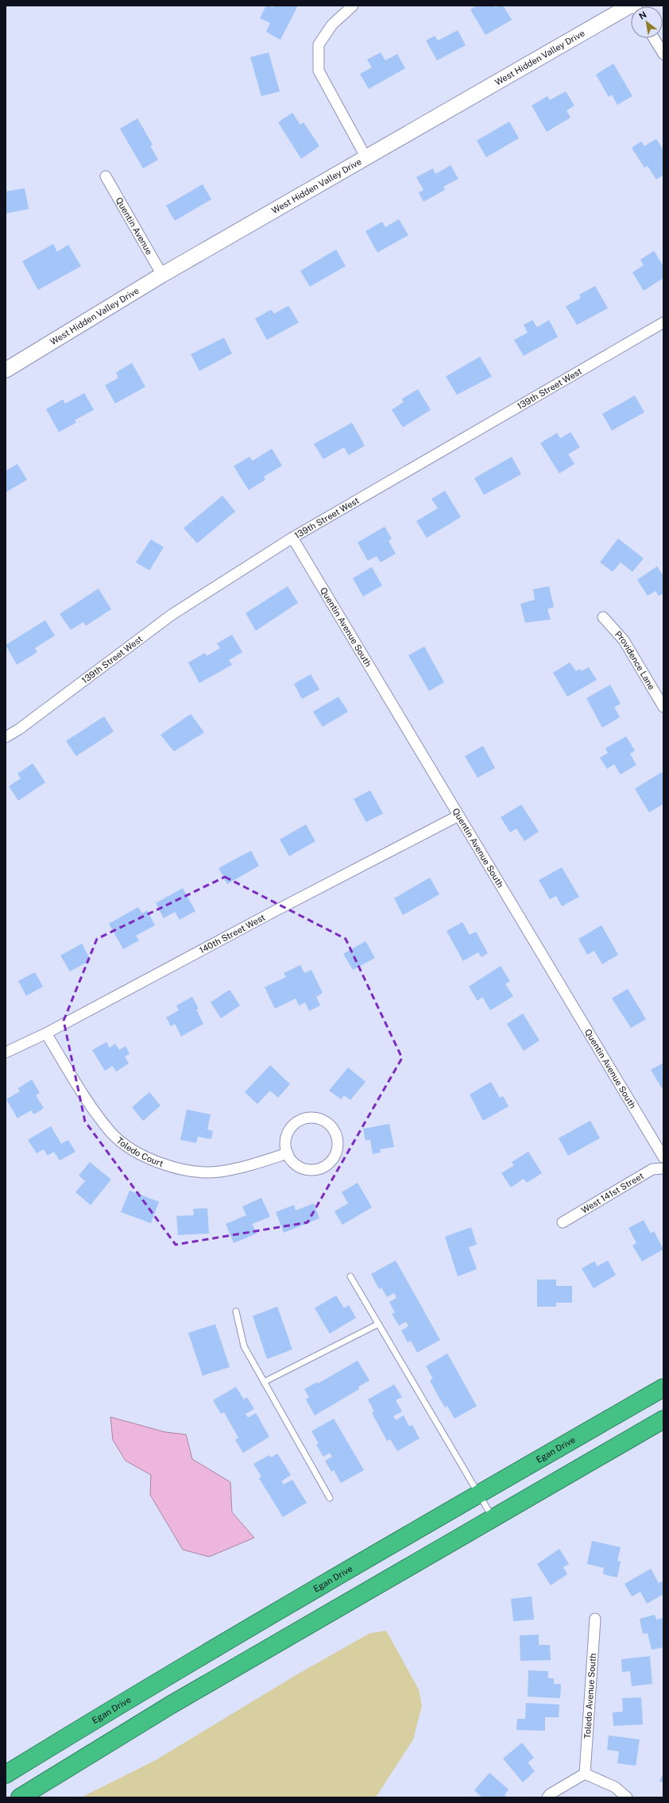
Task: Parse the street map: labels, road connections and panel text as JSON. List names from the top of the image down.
{
  "streets": {
    "highway": ["Egan Drive"],
    "street": [
      "West Hidden Valley Drive",
      "Quentin Avenue",
      "139th Street West",
      "Quentin Avenue South",
      "Providence Lane",
      "140th Street West",
      "Toledo Court",
      "West 141st Street",
      "Toledo Avenue South"
    ]
  },
  "crossings": [
    ["West Hidden Valley Drive", "Quentin Avenue"],
    ["139th Street West", "Quentin Avenue South"],
    ["Quentin Avenue South", "140th Street West"],
    ["140th Street West", "Toledo Court"]
  ],
  "north": "top left"
}
